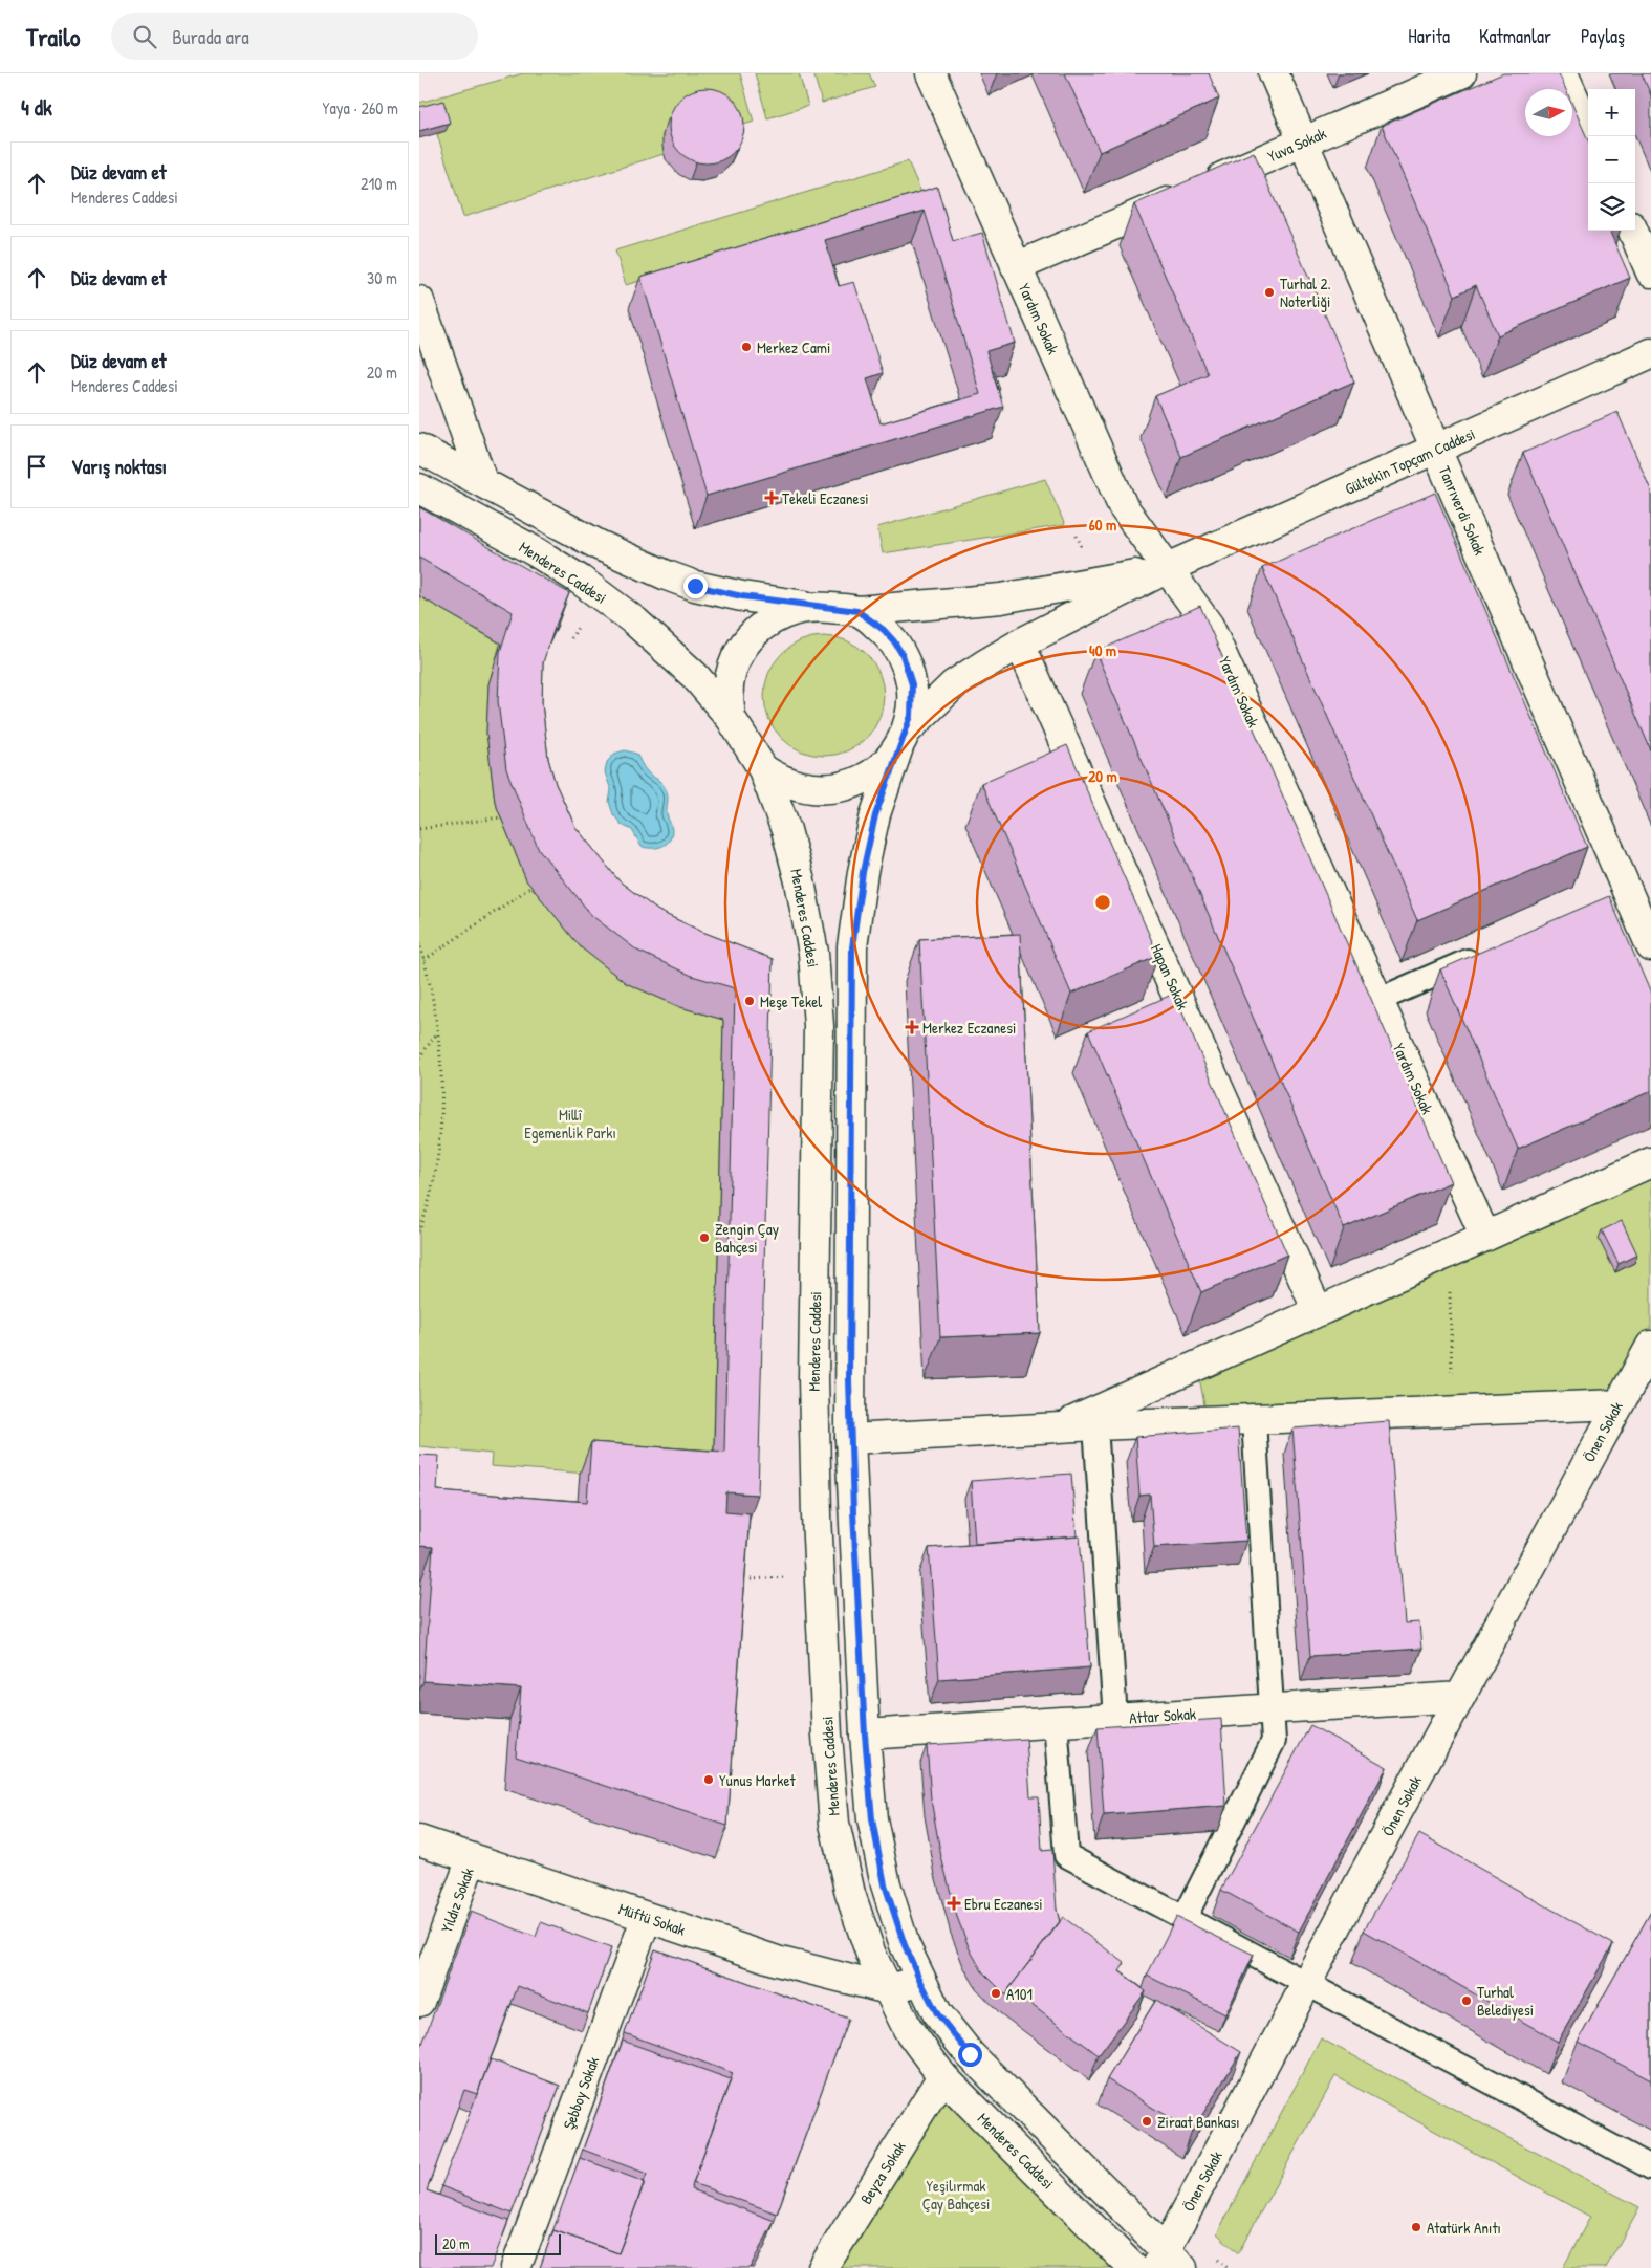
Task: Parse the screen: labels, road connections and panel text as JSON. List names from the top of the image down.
{
  "streets": {
    "street": [
      "Yuva Sokak",
      "Yardım Sokak",
      "Gültekin Topçam Caddesi",
      "Tanrıverdi Sokak",
      "Menderes Caddesi",
      "Hapan Sokak",
      "Önen Sokak",
      "Attar Sokak",
      "Yıldız Sokak",
      "Müftü Sokak",
      "Şebboy Sokak",
      "Beyza Sokak"
    ]
  },
  "crossings": [
    ["Yuva Sokak", "Yardım Sokak"],
    ["Yuva Sokak", "Tanrıverdi Sokak"],
    ["Yardım Sokak", "Gültekin Topçam Caddesi"],
    ["Gültekin Topçam Caddesi", "Tanrıverdi Sokak"],
    ["Menderes Caddesi", "Müftü Sokak"],
    ["Menderes Caddesi", "Beyza Sokak"],
    ["Önen Sokak", "Attar Sokak"],
    ["Yıldız Sokak", "Müftü Sokak"],
    ["Müftü Sokak", "Şebboy Sokak"]
  ],
  "parks": ["Millî Egemenlik Parkı", "Yeşilırmak Çay Bahçesi"],
  "places": {
    "other": [
      "Turhal 2. Noterliği",
      "Merkez Cami",
      "Meşe Tekel",
      "Zengin Çay Bahçesi",
      "Yunus Market",
      "A101",
      "Turhal Belediyesi",
      "Ziraat Bankası",
      "Atatürk Anıtı"
    ],
    "health": ["Tekeli Eczanesi", "Merkez Eczanesi", "Ebru Eczanesi"]
  },
  "scale_bar": "20 m",
  "north": "right",
  "page": {
    "header": "Trailo",
    "search": "Burada ara",
    "nav": ["Harita", "Katmanlar", "Paylaş"],
    "heading": ["4 dk", "Yaya · 260 m"],
    "map_buttons": ["+", "−"],
    "list": [
      ["Düz devam et", "Menderes Caddesi", "210 m"],
      ["Düz devam et", "30 m"],
      ["Düz devam et", "Menderes Caddesi", "20 m"],
      "Varış noktası"
    ],
    "scale": "20 m"
  },
  "rings": ["60 m", "40 m", "20 m"]
}
